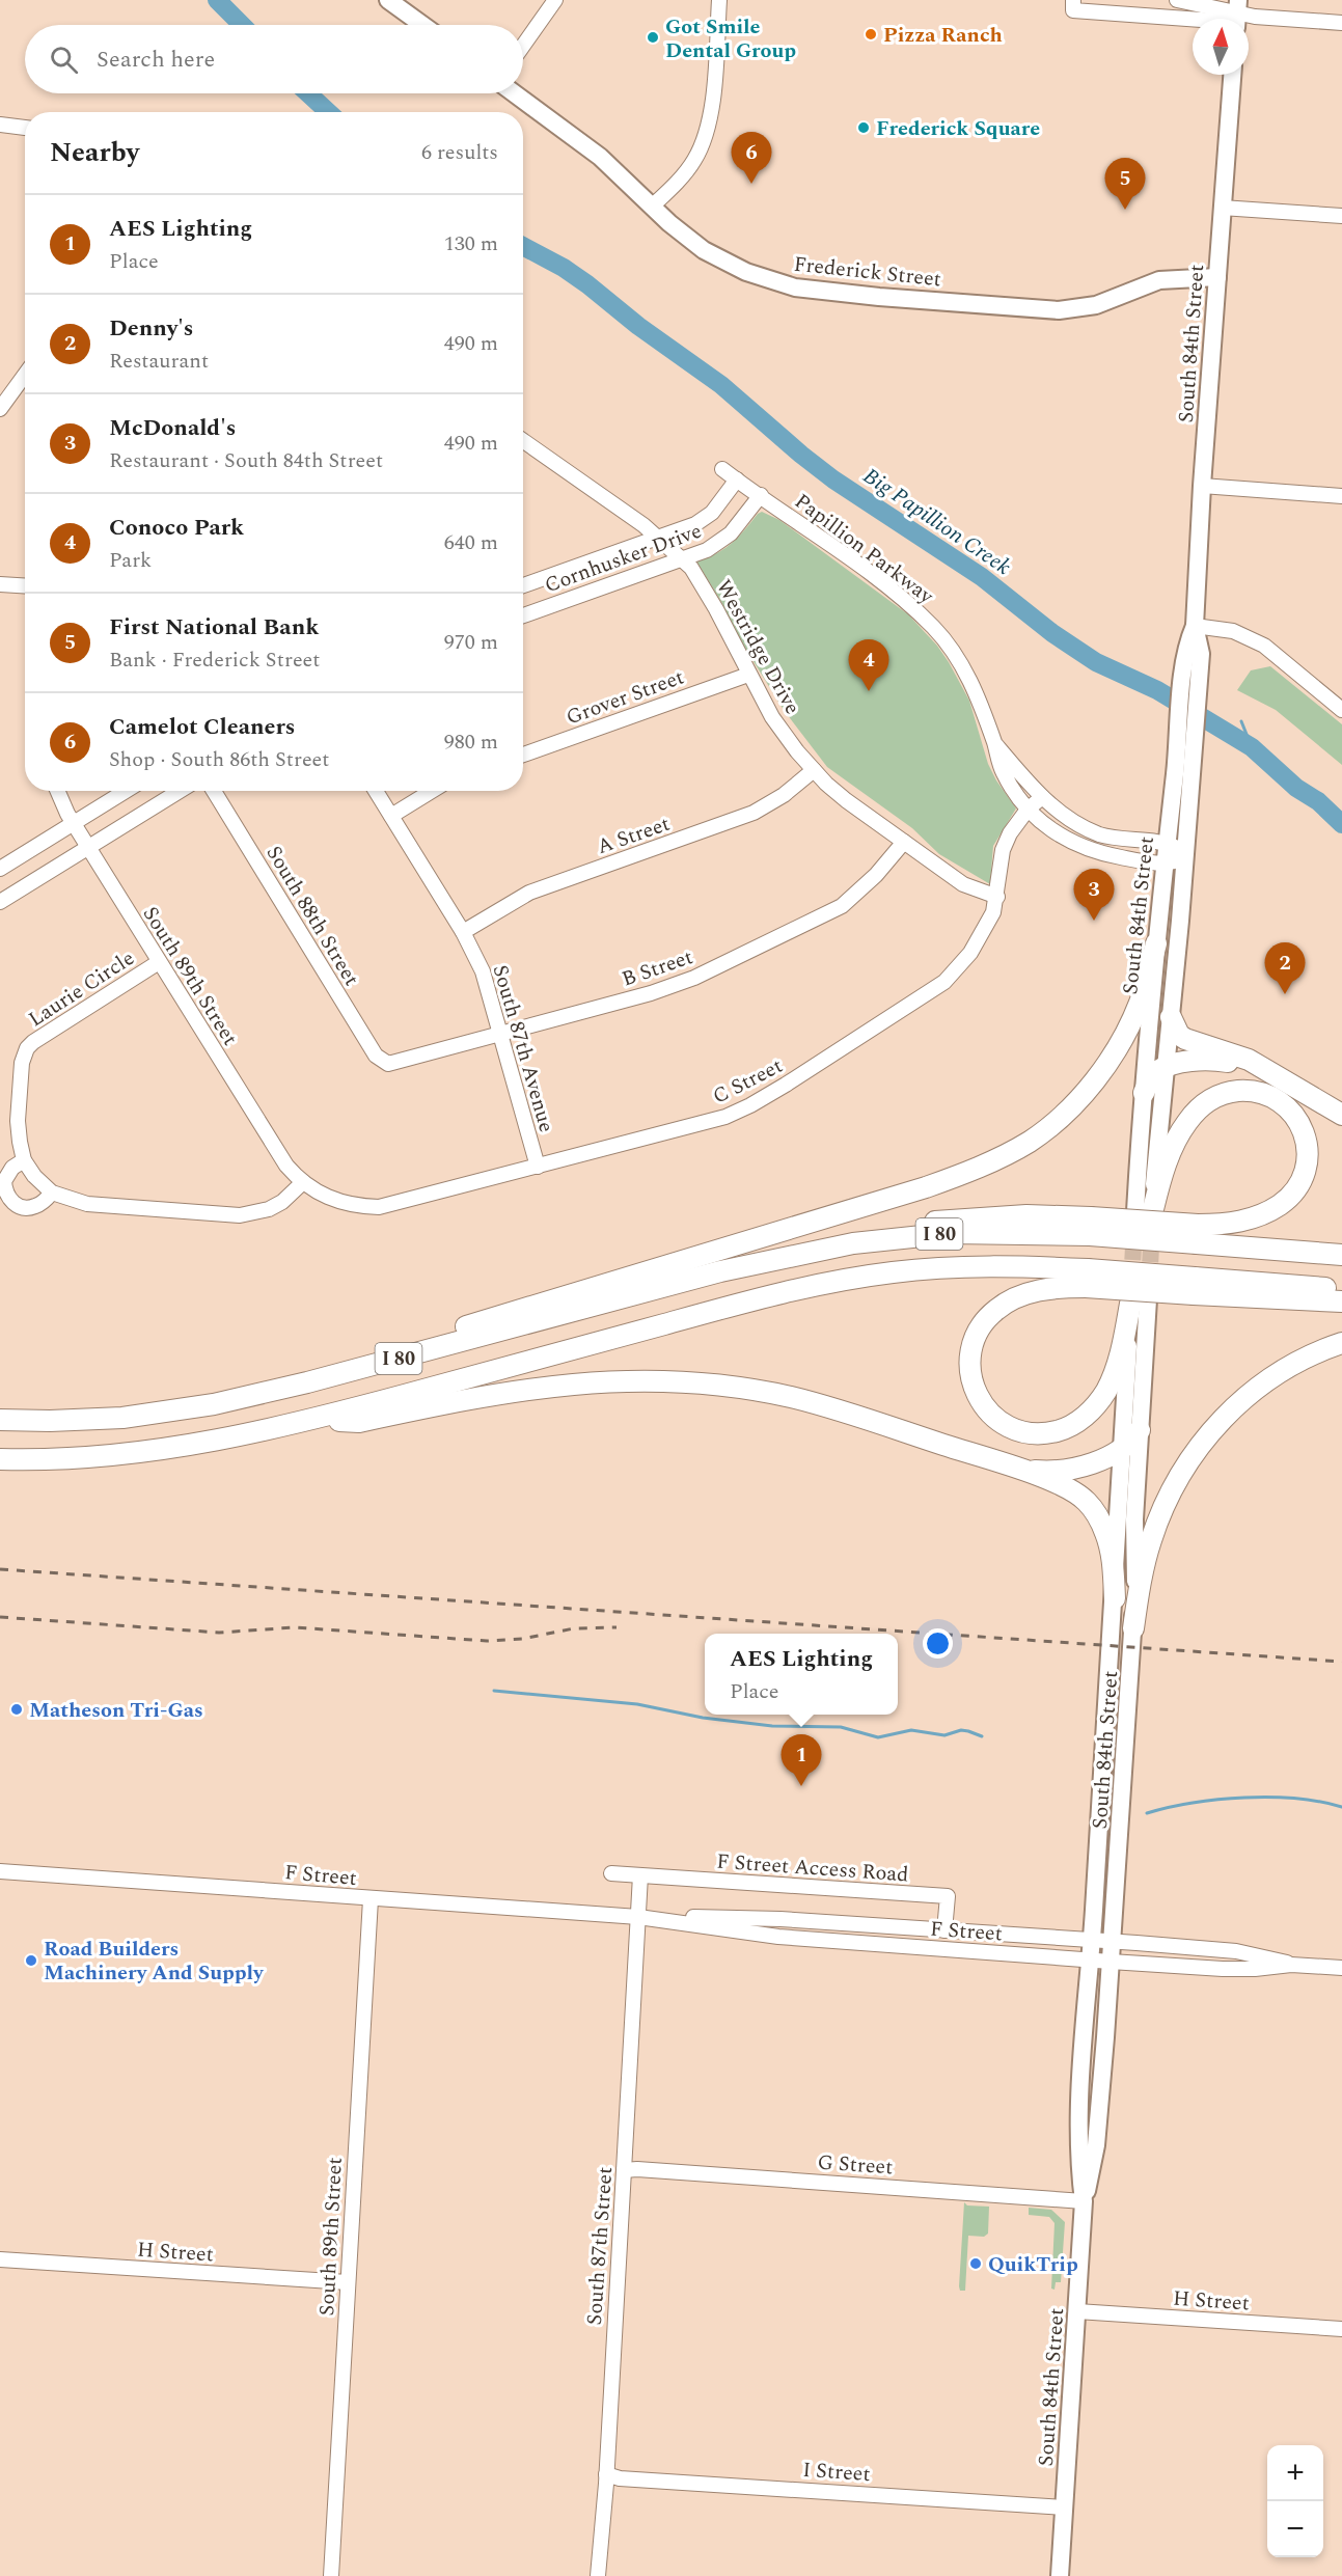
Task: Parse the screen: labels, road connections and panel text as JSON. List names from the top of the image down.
{
  "streets": {
    "highway": ["I 80"],
    "main road": ["Frederick Street", "South 84th Street"],
    "street": [
      "Papillion Parkway",
      "Cornhusker Drive",
      "Westridge Drive",
      "Grover Street",
      "A Street",
      "South 88th Street",
      "B Street",
      "South 89th Street",
      "Laurie Circle",
      "South 87th Avenue",
      "C Street",
      "F Street Access Road",
      "F Street",
      "G Street",
      "South 87th Street",
      "H Street",
      "I Street"
    ]
  },
  "crossings": [
    ["Frederick Street", "South 84th Street"],
    ["South 84th Street", "Papillion Parkway"],
    ["South 84th Street", "F Street"],
    ["South 84th Street", "G Street"],
    ["South 84th Street", "H Street"],
    ["South 84th Street", "I Street"],
    ["Papillion Parkway", "Cornhusker Drive"],
    ["Papillion Parkway", "C Street"],
    ["Cornhusker Drive", "Westridge Drive"],
    ["Westridge Drive", "Grover Street"],
    ["Westridge Drive", "A Street"],
    ["Westridge Drive", "B Street"],
    ["Westridge Drive", "C Street"],
    ["A Street", "South 87th Avenue"],
    ["South 88th Street", "B Street"],
    ["B Street", "South 87th Avenue"],
    ["South 89th Street", "Laurie Circle"],
    ["South 89th Street", "C Street"],
    ["South 89th Street", "F Street"],
    ["South 89th Street", "H Street"],
    ["Laurie Circle", "C Street"],
    ["South 87th Avenue", "C Street"],
    ["F Street Access Road", "F Street"],
    ["F Street", "South 87th Street"],
    ["G Street", "South 87th Street"],
    ["South 87th Street", "I Street"]
  ],
  "water": ["Big Papillion Creek"],
  "places": [
    "Pizza Ranch",
    "Got Smile Dental Group",
    "Frederick Square",
    "Matheson Tri-Gas",
    "Road Builders Machinery And Supply",
    "QuikTrip"
  ],
  "north": "top",
  "page": {
    "search": "Search here",
    "heading": ["Nearby", "6 results"],
    "pins": [
      "6",
      "5",
      "4",
      "3",
      "2",
      "1"
    ],
    "list": [
      {
        "mark": "1",
        "name": "AES Lighting",
        "note": "Place",
        "value": "130 m"
      },
      {
        "mark": "2",
        "name": "Denny's",
        "note": "Restaurant",
        "value": "490 m"
      },
      {
        "mark": "3",
        "name": "McDonald's",
        "note": "Restaurant · South 84th Street",
        "value": "490 m"
      },
      {
        "mark": "4",
        "name": "Conoco Park",
        "note": "Park",
        "value": "640 m"
      },
      {
        "mark": "5",
        "name": "First National Bank",
        "note": "Bank · Frederick Street",
        "value": "970 m"
      },
      {
        "mark": "6",
        "name": "Camelot Cleaners",
        "note": "Shop · South 86th Street",
        "value": "980 m"
      }
    ],
    "popup": ["AES Lighting", "Place"],
    "map_buttons": ["+", "−"]
  }
}
